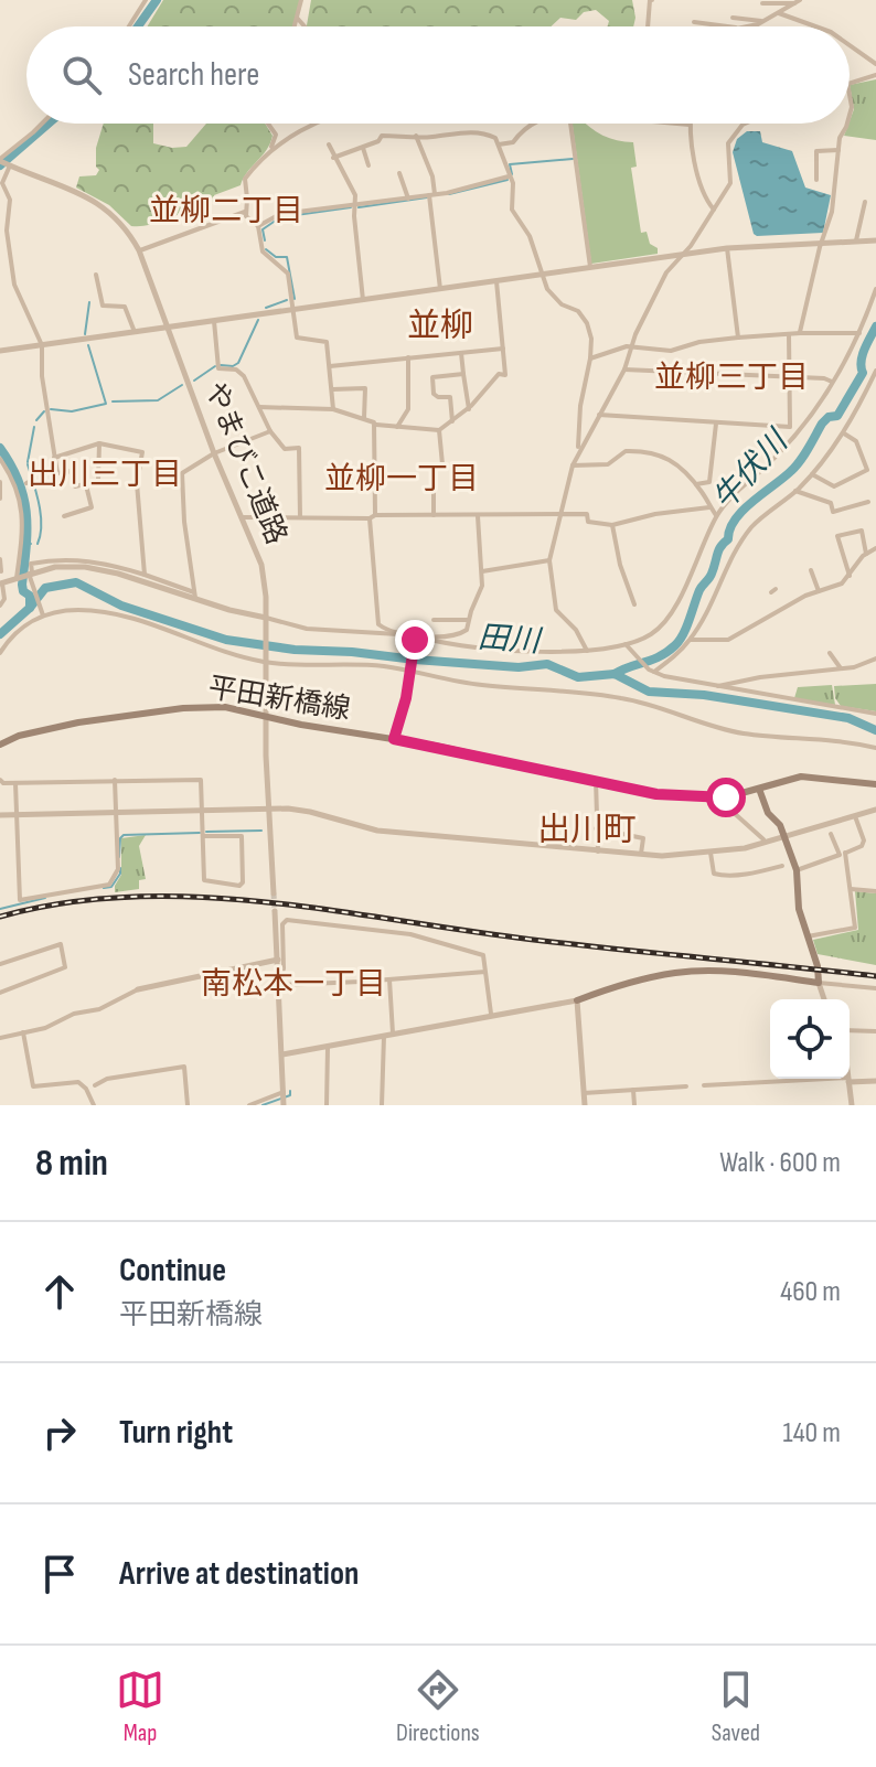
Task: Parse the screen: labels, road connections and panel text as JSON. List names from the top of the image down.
{
  "streets": {
    "main road": ["平田新橋線"],
    "street": ["やまびこ道路"]
  },
  "crossings": [
    ["やまびこ道路", "平田新橋線"]
  ],
  "districts": [
    "並柳二丁目",
    "並柳",
    "並柳三丁目",
    "出川三丁目",
    "並柳一丁目",
    "出川町",
    "南松本一丁目"
  ],
  "water": ["牛伏川", "田川"],
  "page": {
    "search": "Search here",
    "heading": ["8 min", "Walk · 600 m"],
    "list": [
      ["Continue", "平田新橋線", "460 m"],
      ["Turn right", "140 m"],
      "Arrive at destination"
    ],
    "nav": ["Map", "Directions", "Saved"]
  }
}
